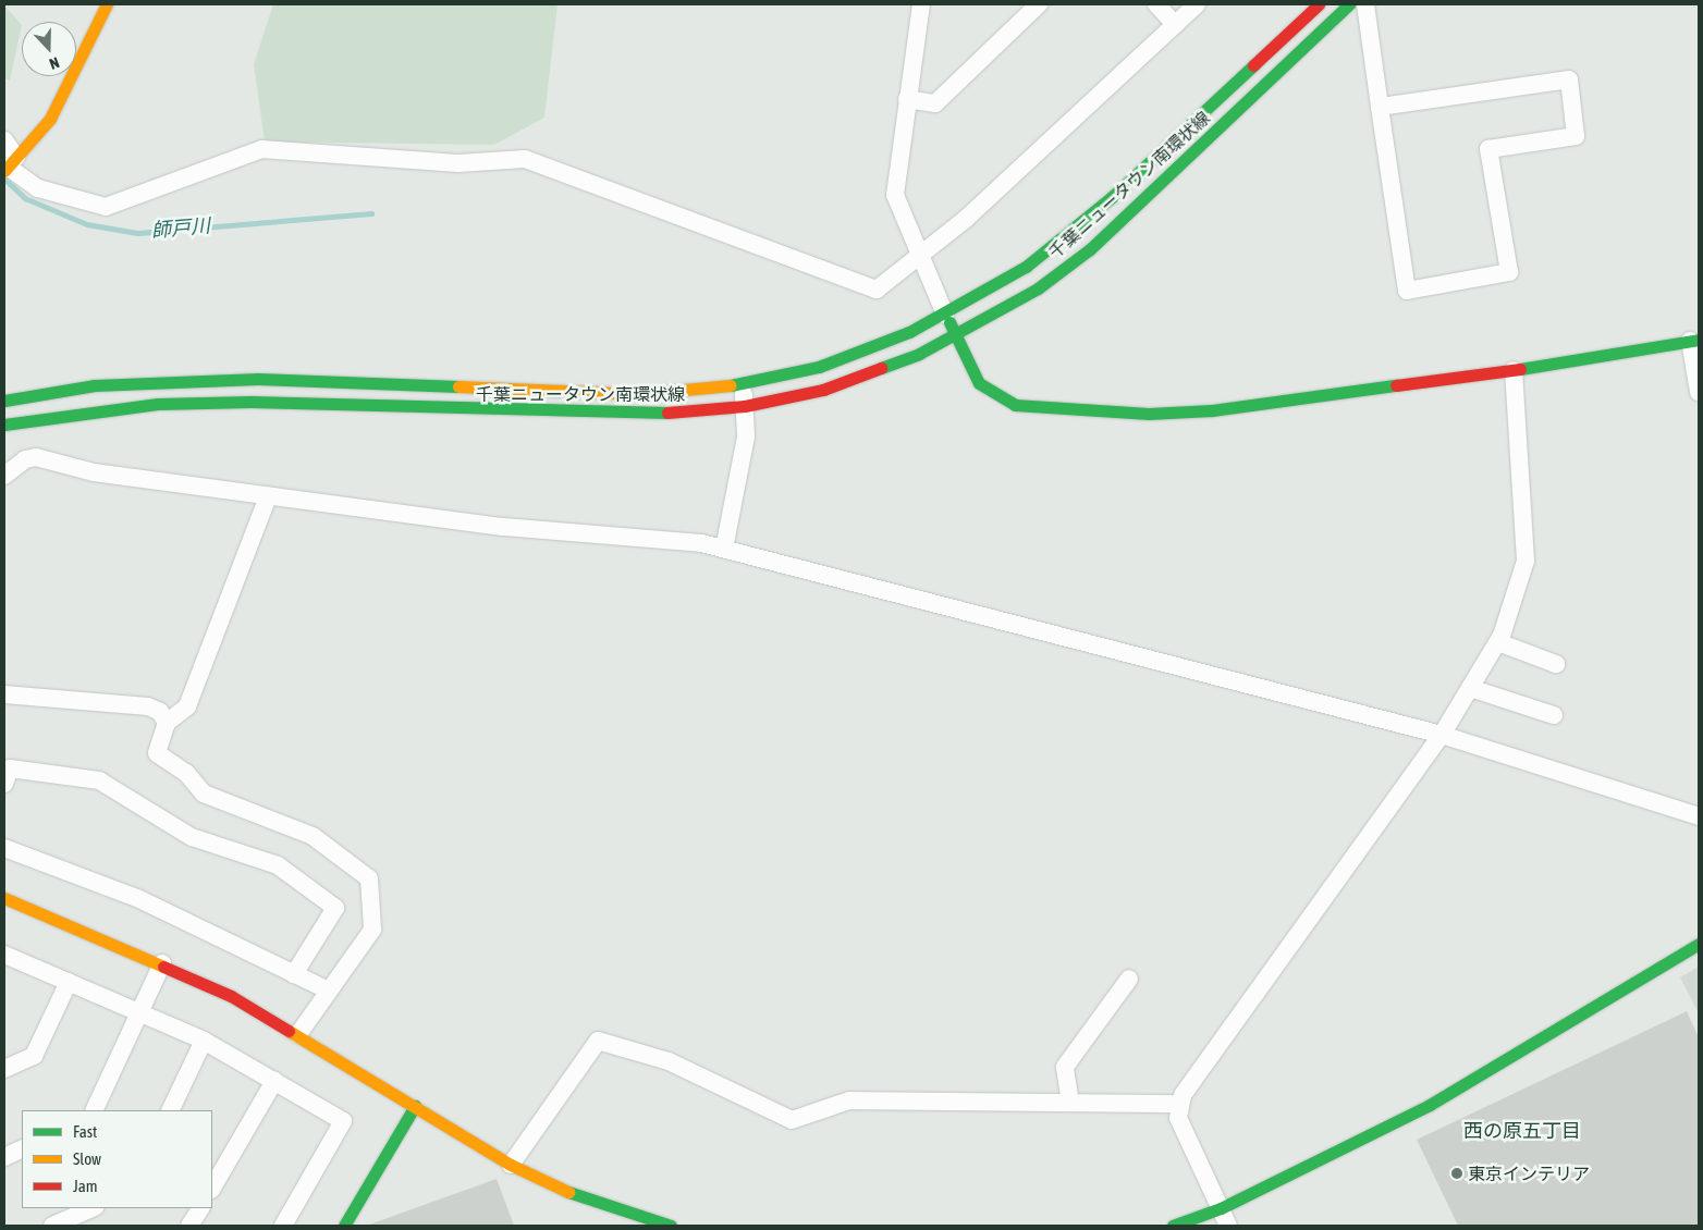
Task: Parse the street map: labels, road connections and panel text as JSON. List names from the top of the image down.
{
  "streets": {
    "main road": ["千葉ニュータウン南環状線"]
  },
  "districts": ["西の原五丁目"],
  "water": ["師戸川"],
  "places": ["東京インテリア"],
  "legend": ["Fast", "Slow", "Jam"],
  "north": "bottom"
}
